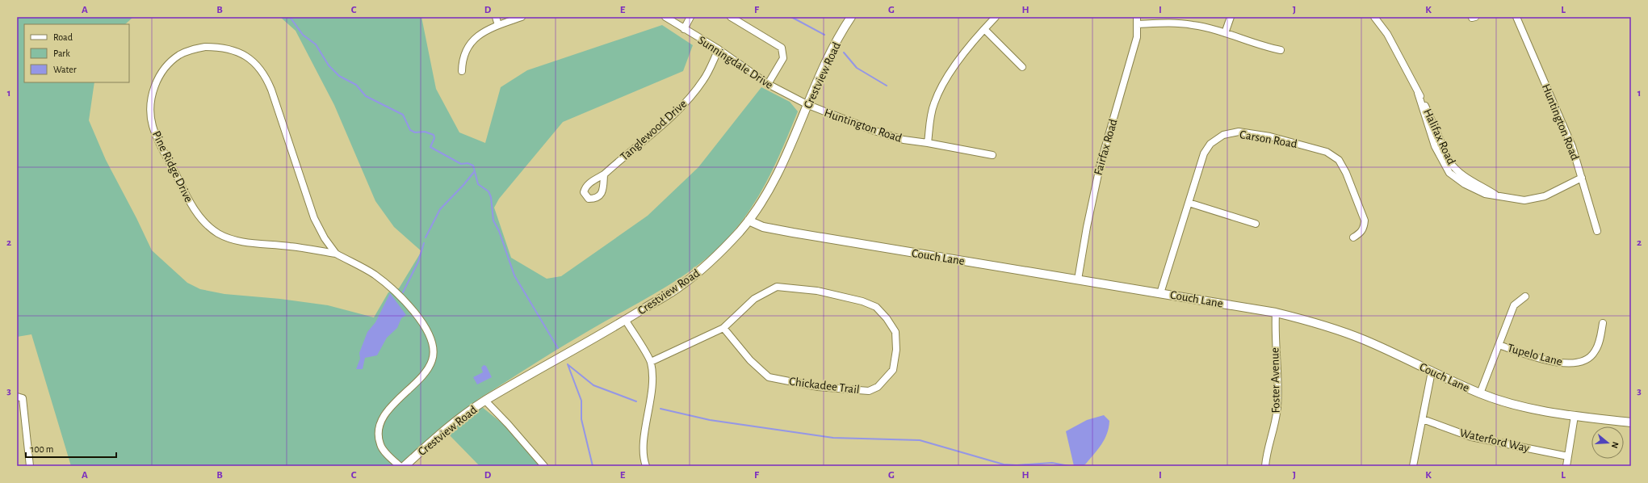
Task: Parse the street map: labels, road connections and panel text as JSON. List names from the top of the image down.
{
  "streets": {
    "street": [
      "Sunningdale Drive",
      "Crestview Road",
      "Huntington Road",
      "Tanglewood Drive",
      "Halifax Road",
      "Carson Road",
      "Fairfax Road",
      "Pine Ridge Drive",
      "Couch Lane",
      "Tupelo Lane",
      "Foster Avenue",
      "Chickadee Trail",
      "Waterford Way"
    ]
  },
  "crossings": [
    ["Sunningdale Drive", "Crestview Road"],
    ["Sunningdale Drive", "Huntington Road"],
    ["Sunningdale Drive", "Tanglewood Drive"],
    ["Crestview Road", "Huntington Road"],
    ["Crestview Road", "Couch Lane"],
    ["Huntington Road", "Halifax Road"],
    ["Carson Road", "Couch Lane"],
    ["Fairfax Road", "Couch Lane"],
    ["Couch Lane", "Foster Avenue"]
  ],
  "legend": ["Road", "Park", "Water"],
  "scale_bar": "100 m",
  "north": "right",
  "grid": {
    "columns": [
      "A",
      "B",
      "C",
      "D",
      "E",
      "F",
      "G",
      "H",
      "I",
      "J",
      "K",
      "L"
    ],
    "rows": ["1", "2", "3"]
  }
}
